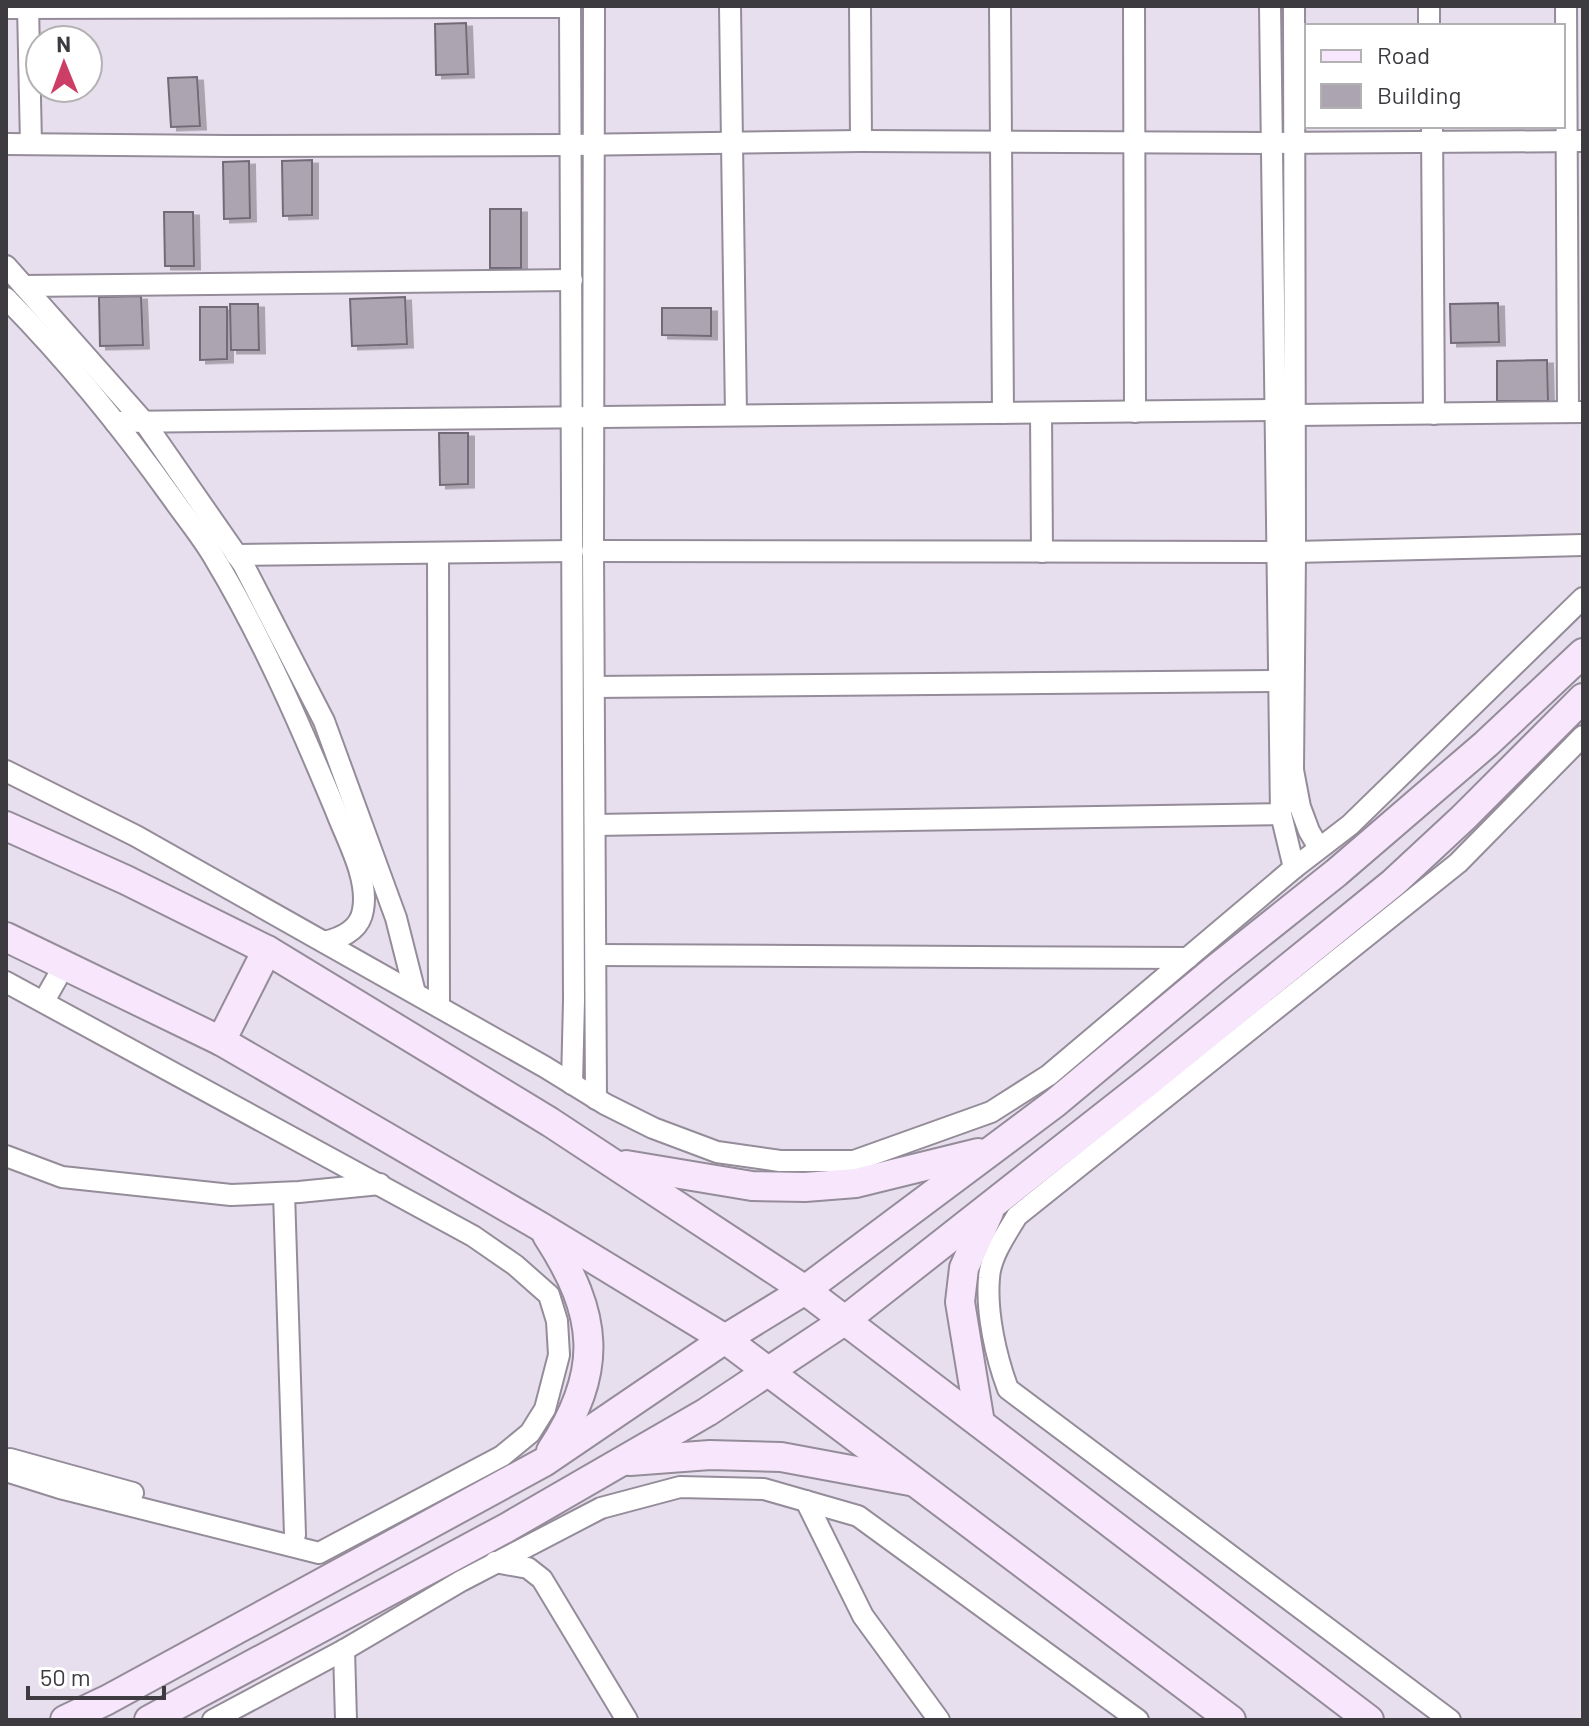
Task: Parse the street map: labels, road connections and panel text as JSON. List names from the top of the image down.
{
  "legend": ["Road", "Building"],
  "scale_bar": "50 m",
  "north": "top"
}
